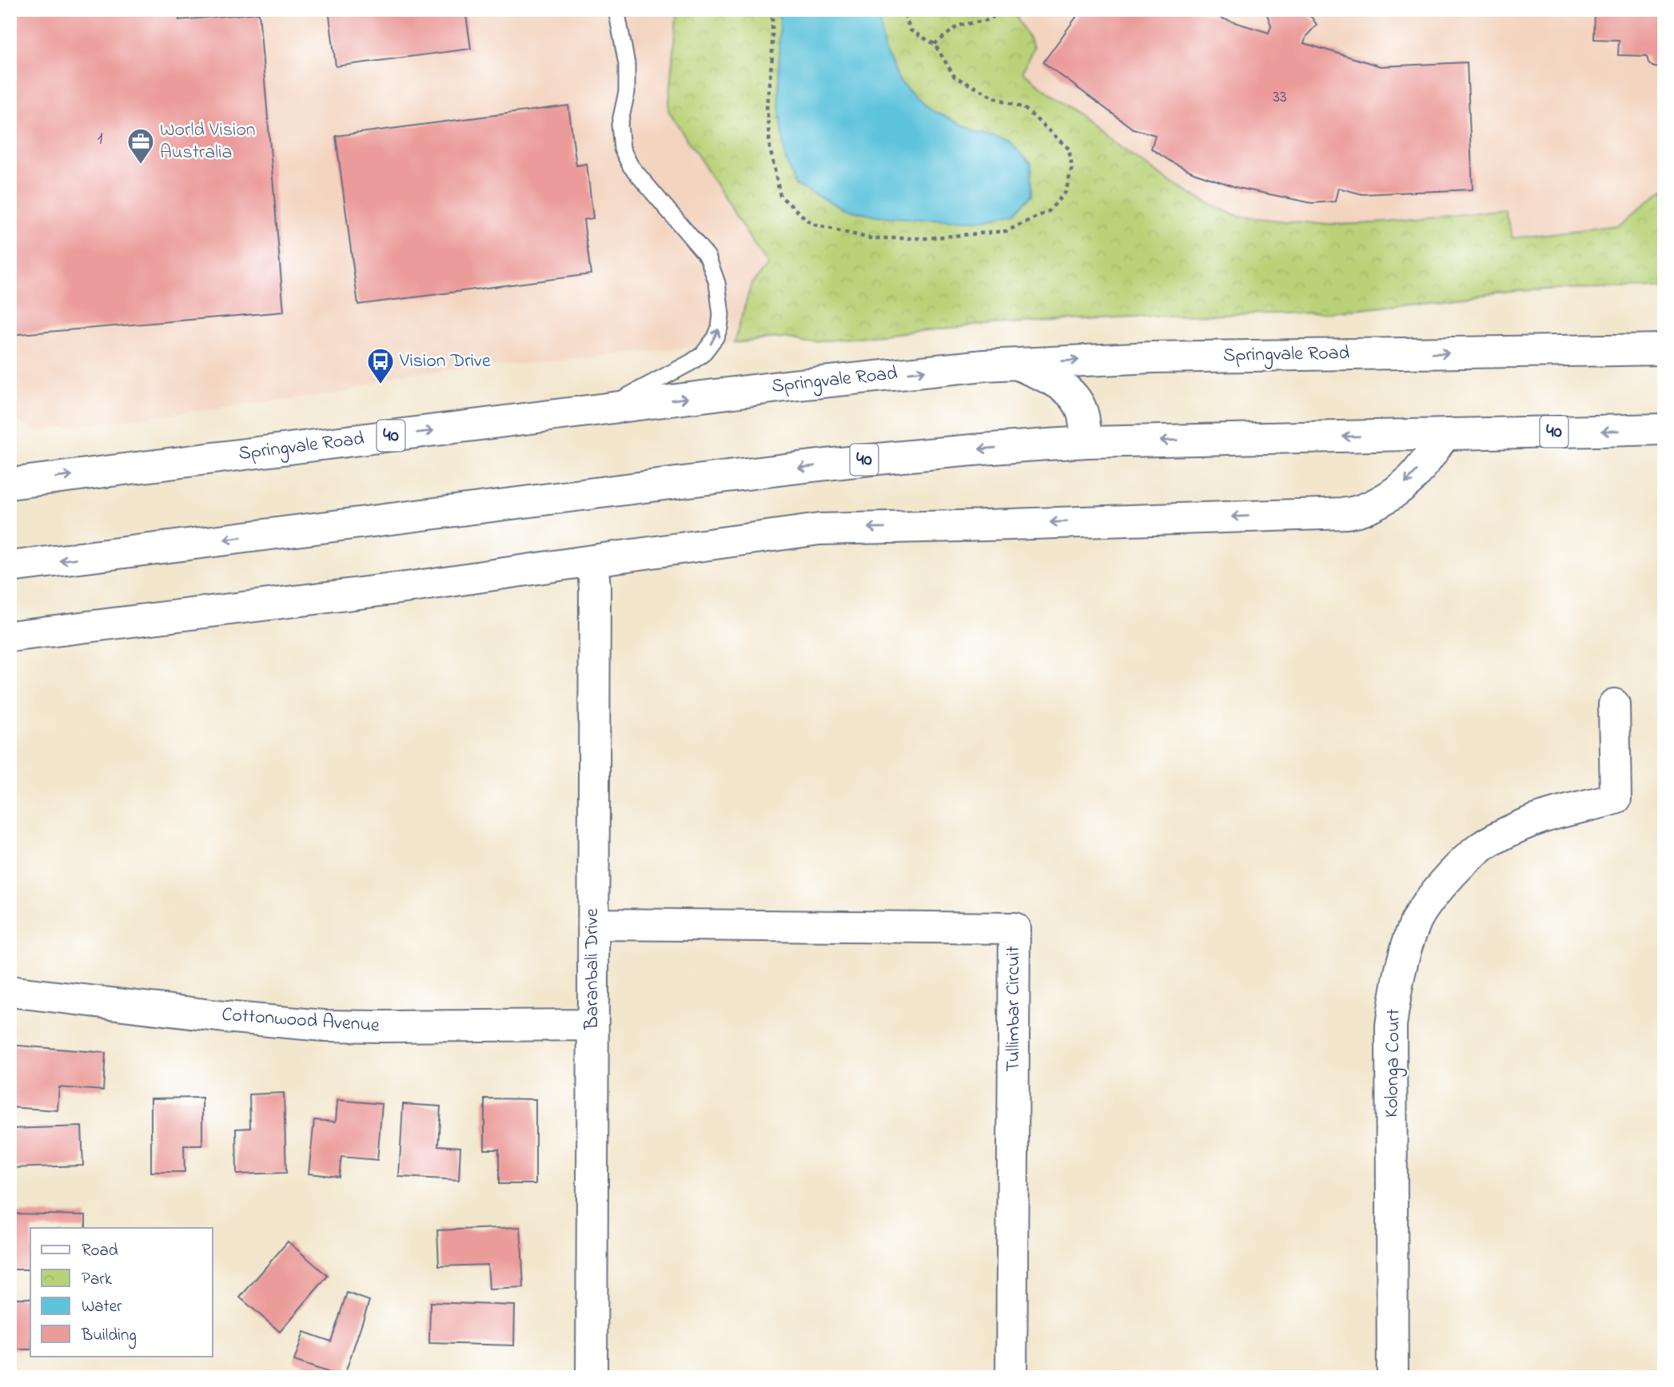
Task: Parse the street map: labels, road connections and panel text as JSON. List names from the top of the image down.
{
  "streets": {
    "main road": [
      "Springvale Road",
      "40",
      "Baranbali Drive",
      "Tullimbar Circuit",
      "Cottonwood Avenue",
      "Kolonga Court"
    ]
  },
  "crossings": [
    ["Baranbali Drive", "Tullimbar Circuit"],
    ["Baranbali Drive", "Cottonwood Avenue"]
  ],
  "places": {
    "office": ["World Vision Australia"],
    "bus stop": ["Vision Drive"]
  },
  "house_numbers": ["33", "1"],
  "legend": [
    "Road",
    "Park",
    "Water",
    "Building"
  ]
}
